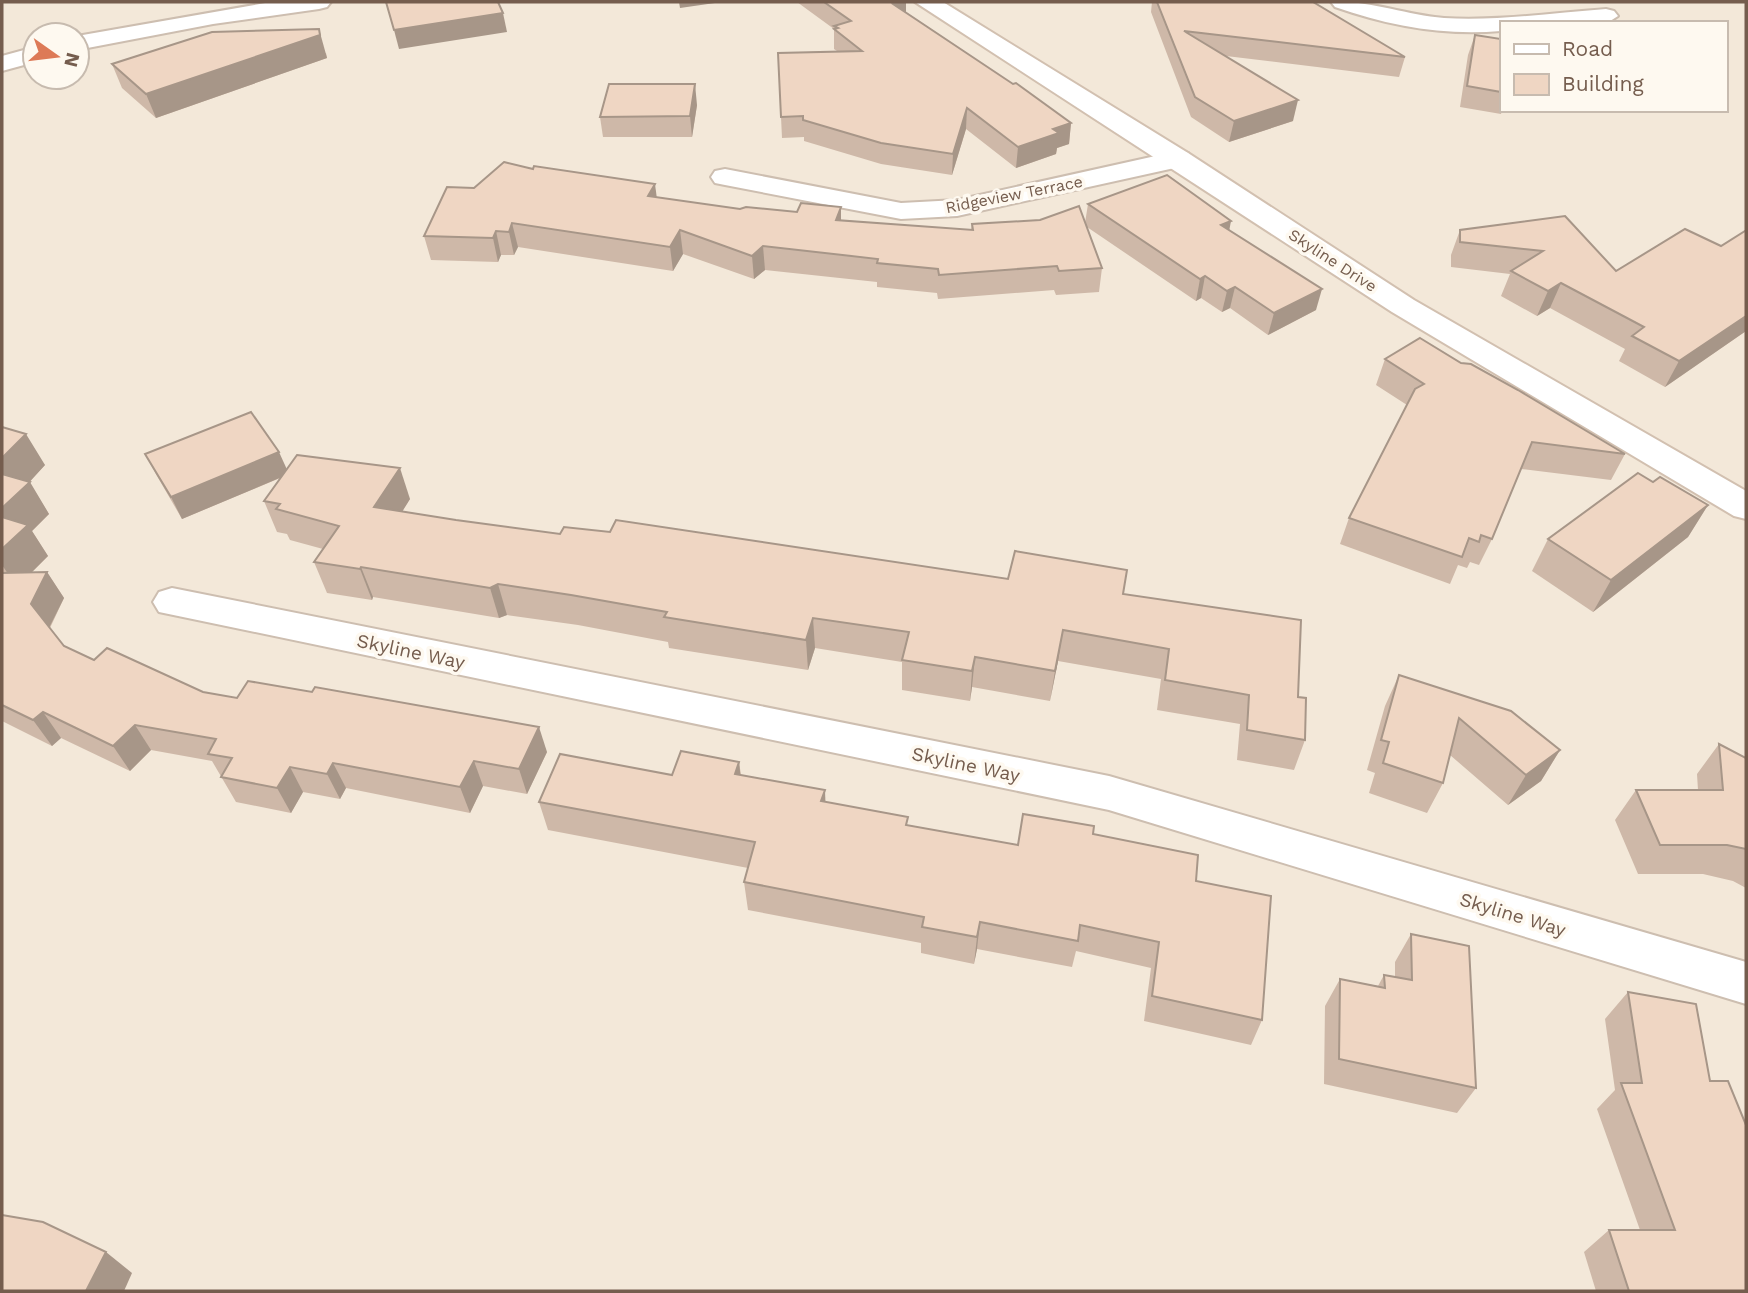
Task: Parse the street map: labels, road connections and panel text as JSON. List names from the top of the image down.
{
  "streets": {
    "street": ["Ridgeview Terrace", "Skyline Drive", "Skyline Way"]
  },
  "crossings": [
    ["Ridgeview Terrace", "Skyline Drive"]
  ],
  "legend": ["Road", "Building"],
  "north": "right"
}
